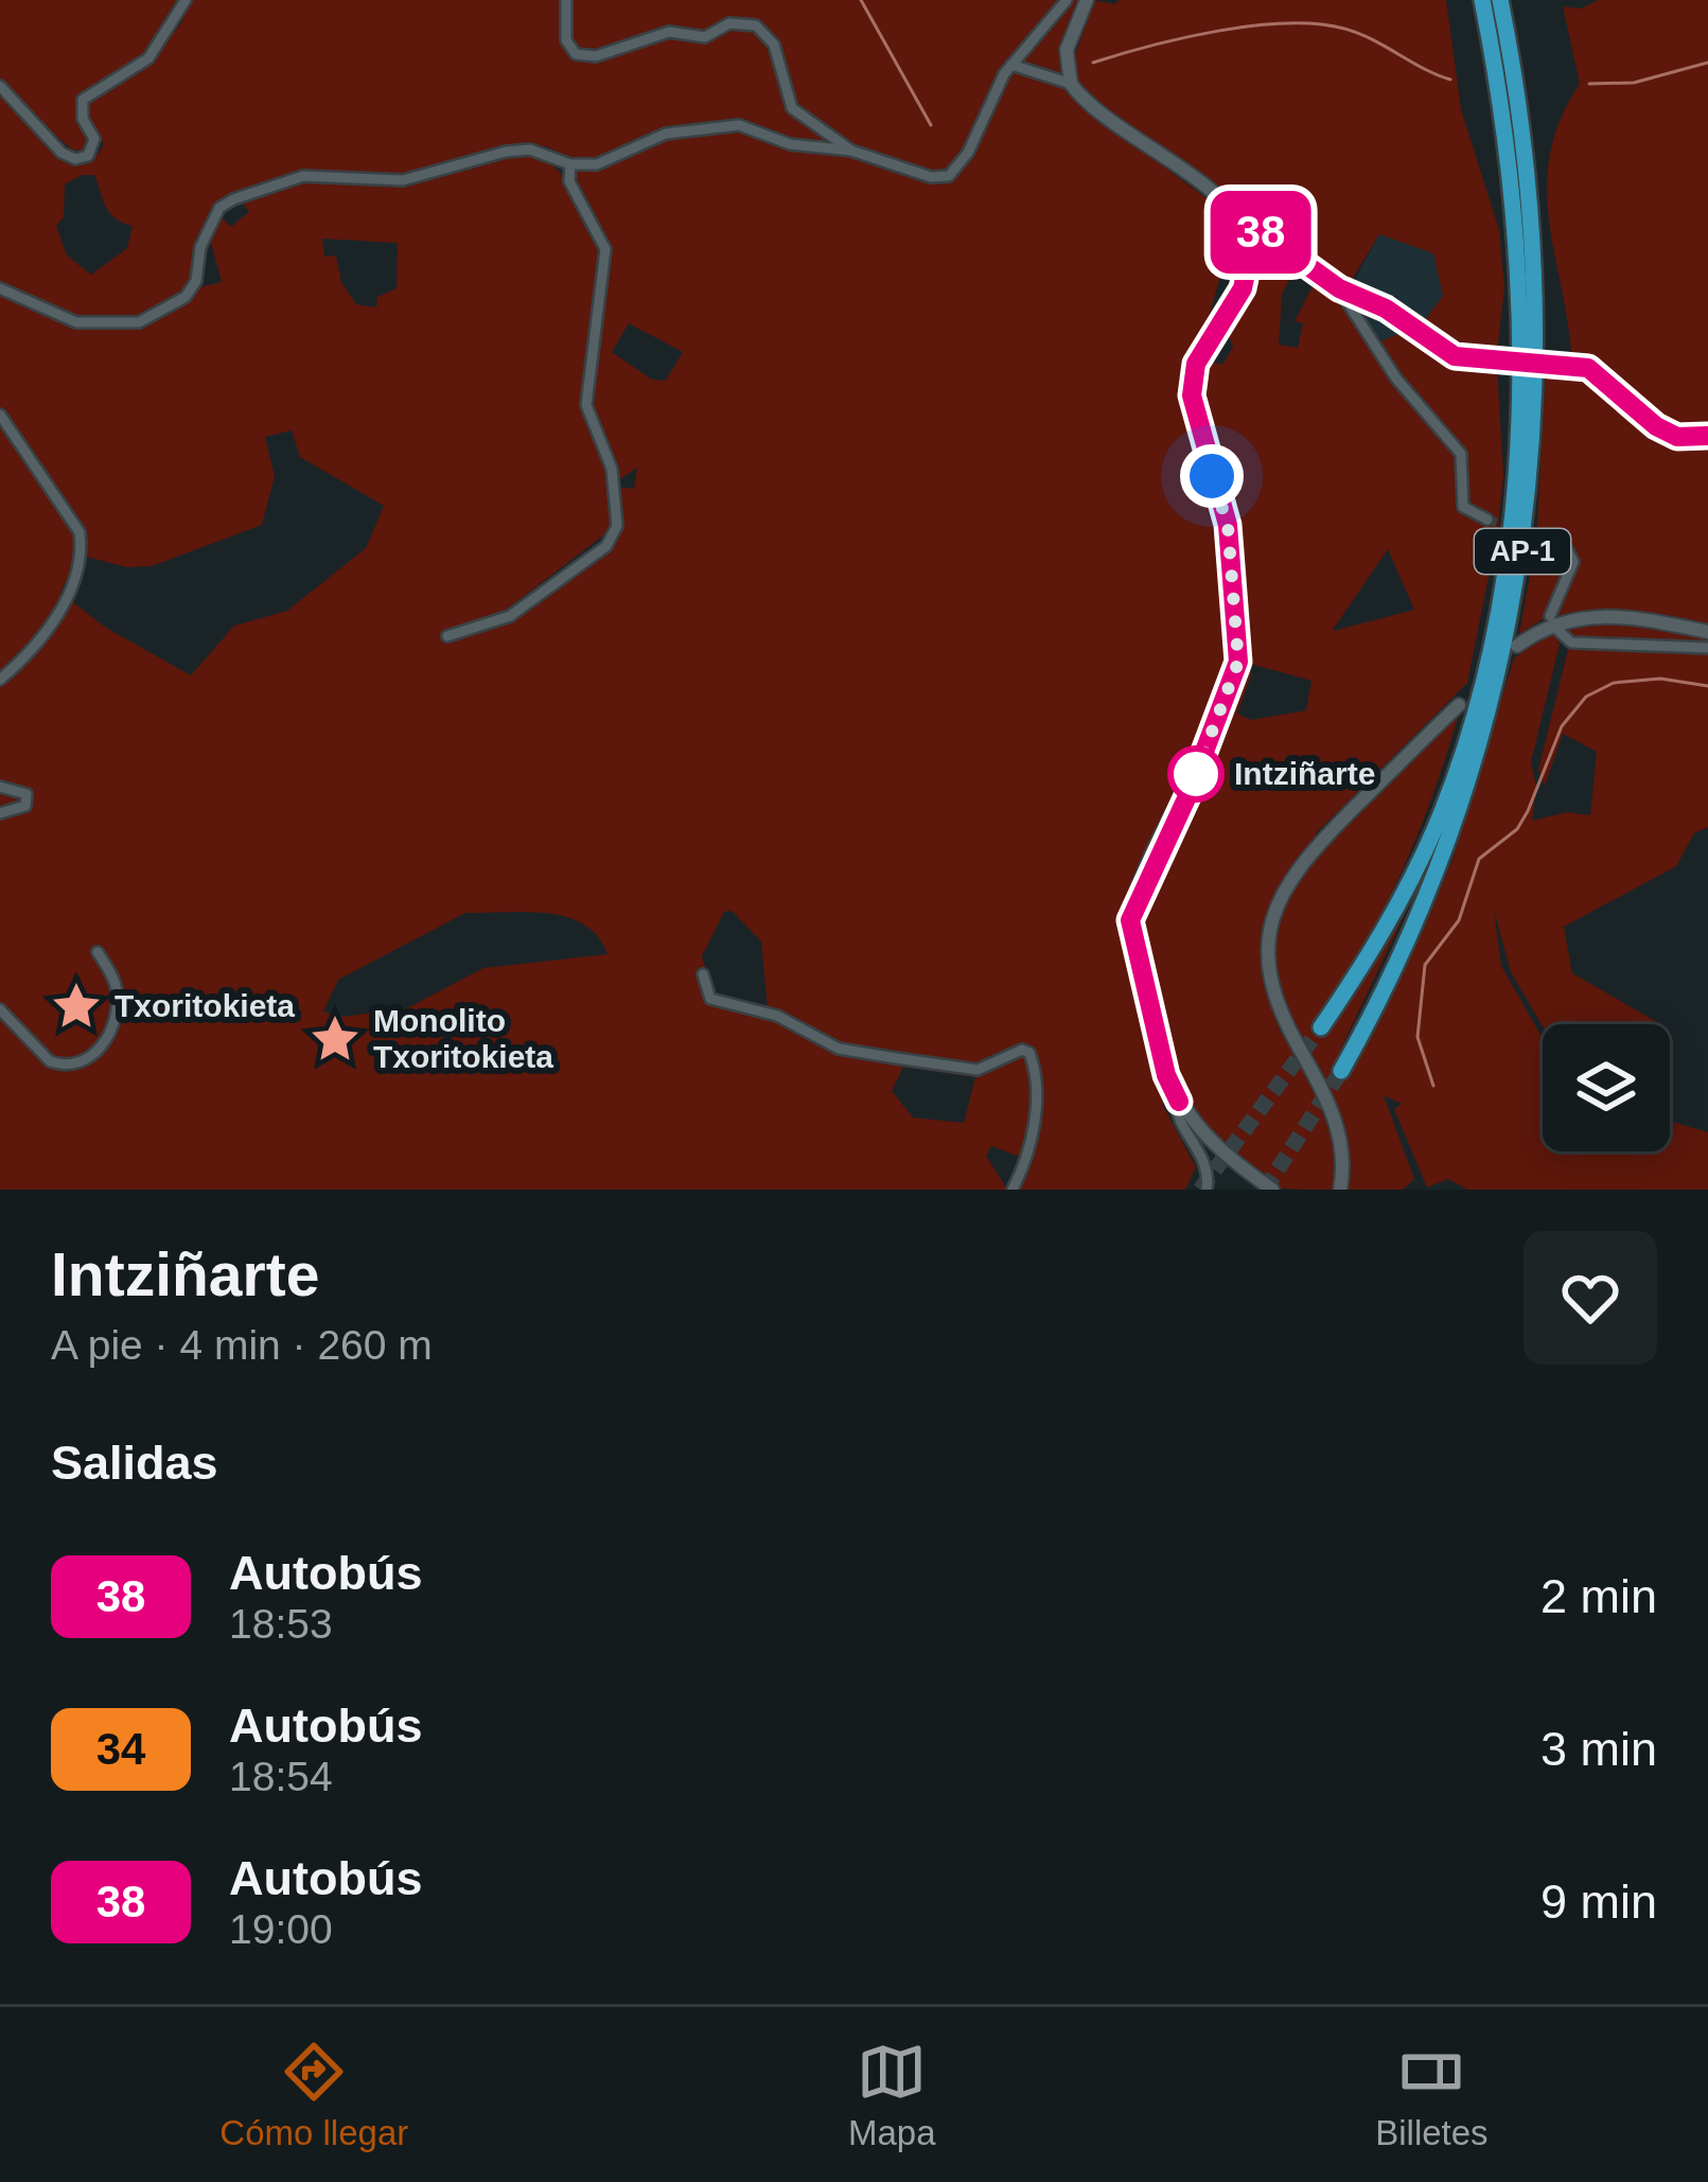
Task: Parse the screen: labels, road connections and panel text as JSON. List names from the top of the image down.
{
  "streets": {
    "highway": ["AP-1"]
  },
  "places": {
    "other": ["Intziñarte"],
    "place": ["Txoritokieta", "Monolito Txoritokieta"]
  },
  "lines": ["bus line 38"],
  "page": {
    "on_map": "38",
    "heading": [
      ["Intziñarte", "A pie · 4 min · 260 m"],
      "Salidas"
    ],
    "list": [
      {
        "mark": "38",
        "name": "Autobús",
        "note": "18:53",
        "value": "2 min"
      },
      {
        "mark": "34",
        "name": "Autobús",
        "note": "18:54",
        "value": "3 min"
      },
      {
        "mark": "38",
        "name": "Autobús",
        "note": "19:00",
        "value": "9 min"
      }
    ],
    "tabs": ["Cómo llegar", "Mapa", "Billetes"]
  }
}
